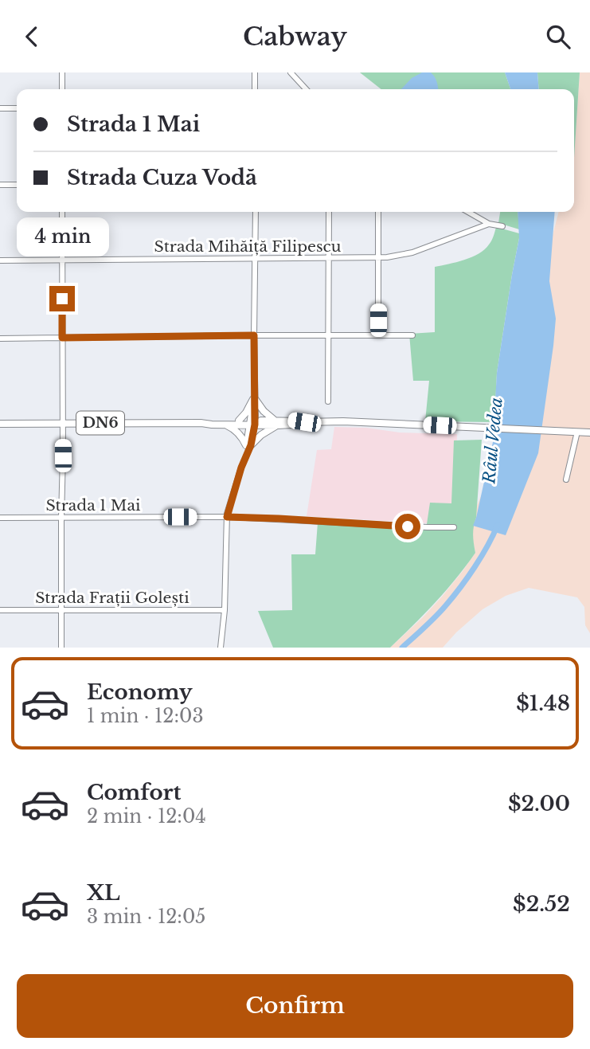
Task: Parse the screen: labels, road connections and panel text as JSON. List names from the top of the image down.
{
  "streets": {
    "main road": ["DN6"],
    "street": ["Strada Mihăiță Filipescu", "Strada 1 Mai", "Strada Frații Golești"]
  },
  "water": ["Râul Vedea"],
  "page": {
    "header": "Cabway",
    "banner": ["Strada 1 Mai", "Strada Cuza Vodă"],
    "bubble": "4 min",
    "list": [
      {
        "name": "Economy",
        "note": "1 min · 12:03",
        "value": "$1.48"
      },
      {
        "name": "Comfort",
        "note": "2 min · 12:04",
        "value": "$2.00"
      },
      {
        "name": "XL",
        "note": "3 min · 12:05",
        "value": "$2.52"
      }
    ],
    "buttons": "Confirm"
  }
}
